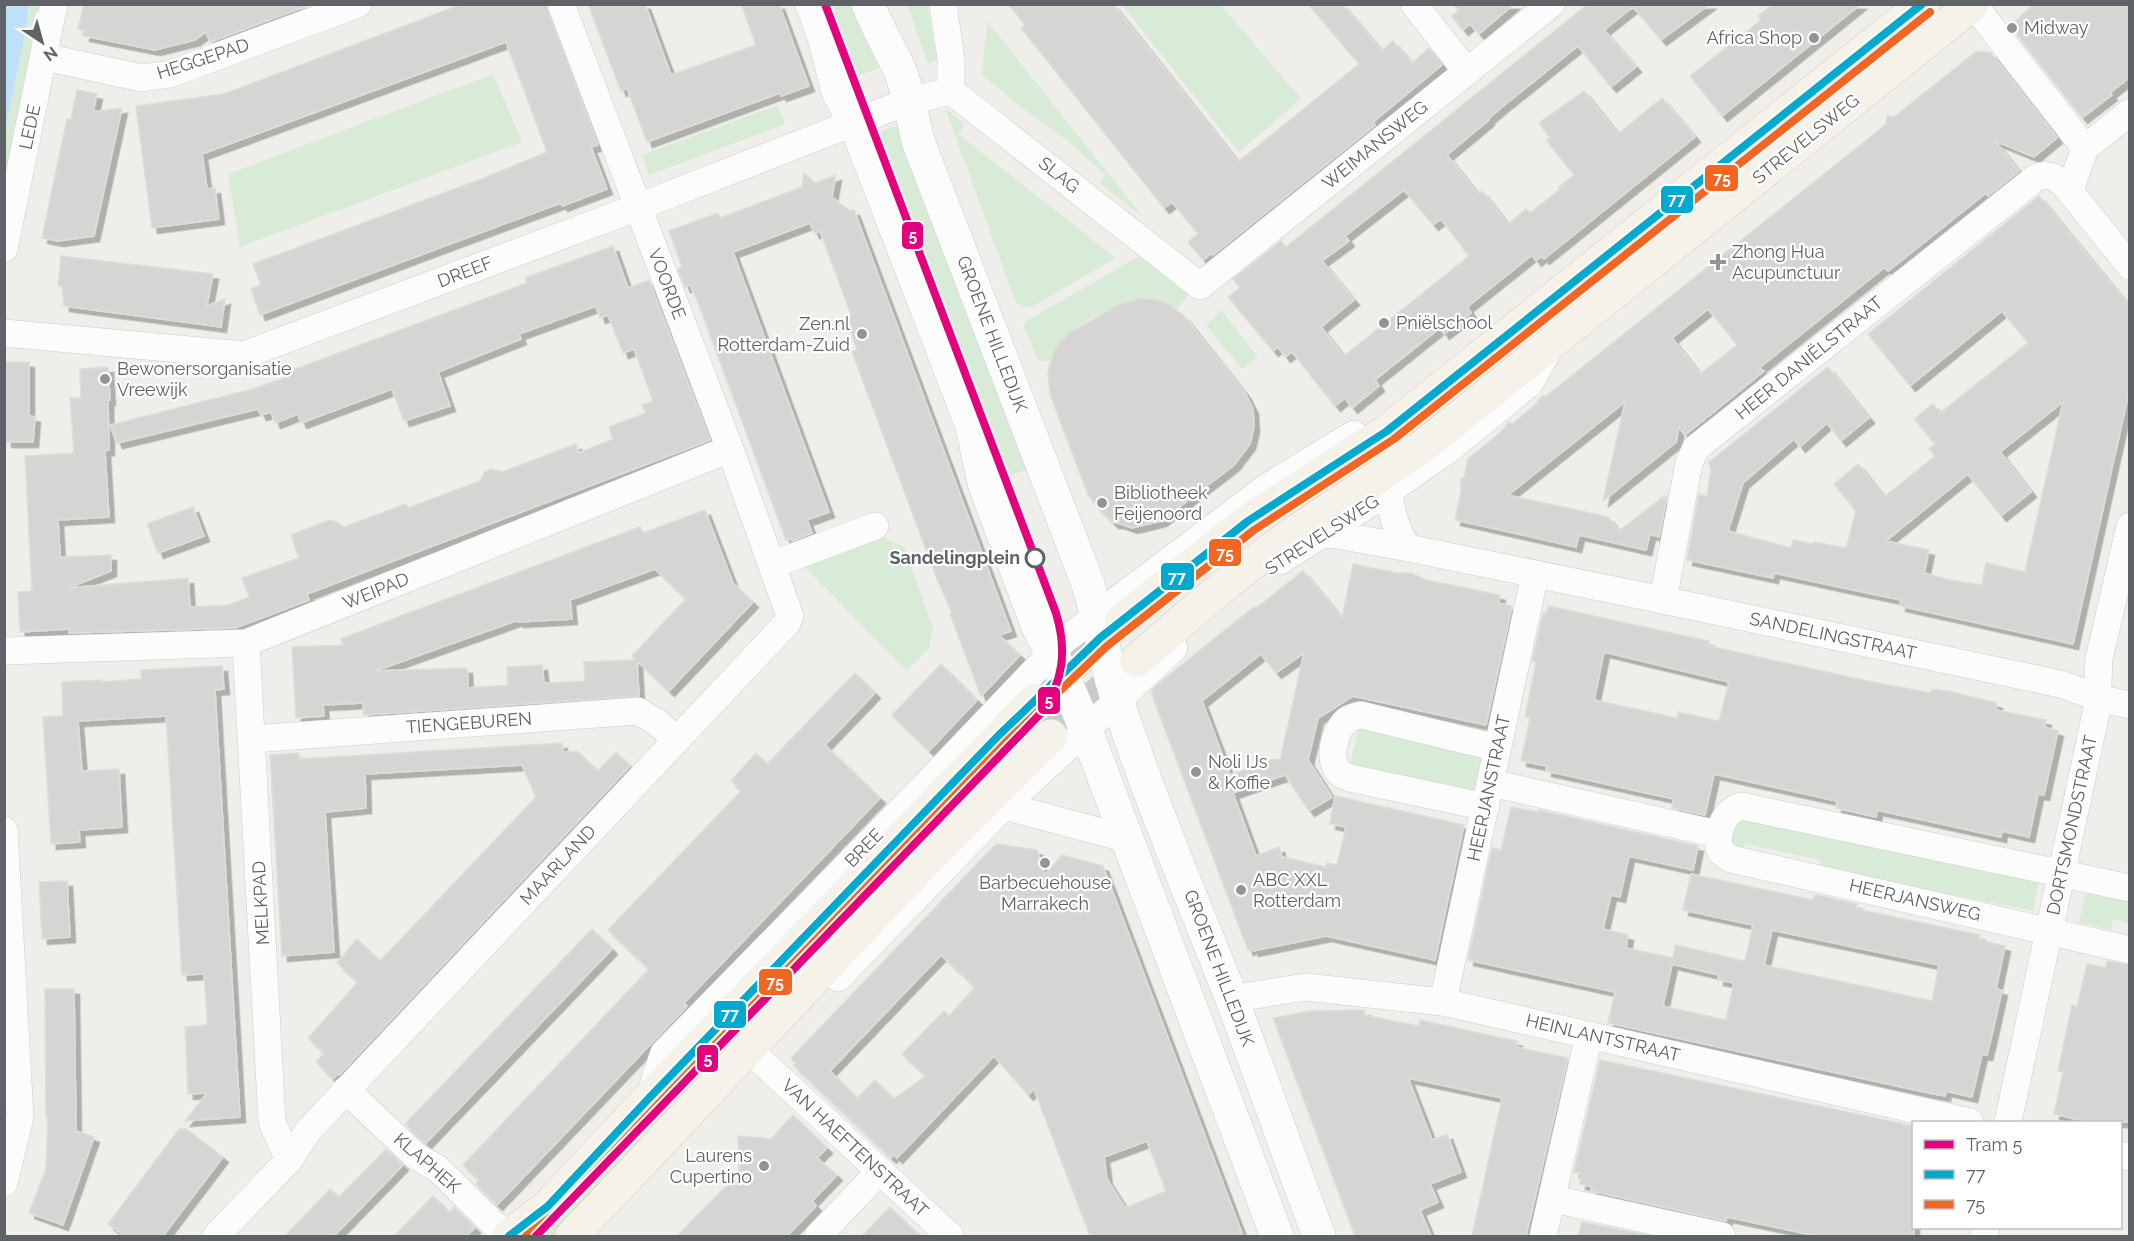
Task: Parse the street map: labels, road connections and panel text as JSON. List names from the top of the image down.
{
  "streets": {
    "main road": ["STREVELSWEG", "BREE"],
    "street": [
      "HEGGEPAD",
      "LEDE",
      "WEIMANSWEG",
      "SLAG",
      "DREEF",
      "VOORDE",
      "GROENE HILLEDIJK",
      "HEER DANIËLSTRAAT",
      "WEIPAD",
      "SANDELINGSTRAAT",
      "TIENGEBUREN",
      "HEERJANSTRAAT",
      "DORTSMONDSTRAAT",
      "MAARLAND",
      "HEERJANSWEG",
      "MELKPAD",
      "HEINLANTSTRAAT",
      "VAN HAEFTENSTRAAT",
      "KLAPHEK"
    ]
  },
  "crossings": [
    ["HEGGEPAD", "LEDE"],
    ["STREVELSWEG", "GROENE HILLEDIJK"],
    ["STREVELSWEG", "BREE"],
    ["WEIMANSWEG", "SLAG"],
    ["DREEF", "VOORDE"],
    ["DREEF", "GROENE HILLEDIJK"],
    ["VOORDE", "WEIPAD"],
    ["VOORDE", "MAARLAND"],
    ["GROENE HILLEDIJK", "BREE"],
    ["GROENE HILLEDIJK", "HEINLANTSTRAAT"],
    ["HEER DANIËLSTRAAT", "SANDELINGSTRAAT"],
    ["WEIPAD", "MELKPAD"],
    ["SANDELINGSTRAAT", "HEERJANSTRAAT"],
    ["SANDELINGSTRAAT", "DORTSMONDSTRAAT"],
    ["TIENGEBUREN", "MAARLAND"],
    ["TIENGEBUREN", "MELKPAD"],
    ["HEERJANSTRAAT", "HEINLANTSTRAAT"],
    ["DORTSMONDSTRAAT", "HEERJANSWEG"],
    ["BREE", "KLAPHEK"],
    ["MAARLAND", "MELKPAD"],
    ["MAARLAND", "KLAPHEK"]
  ],
  "places": {
    "other": [
      "Midway",
      "Africa Shop",
      "Pniëlschool",
      "Zen.nl Rotterdam-Zuid",
      "Bewonersorganisatie Vreewijk",
      "Bibliotheek Feijenoord",
      "Sandelingplein",
      "Noli IJs & Koffie",
      "Barbecuehouse Marrakech",
      "ABC XXL Rotterdam",
      "Laurens Cupertino"
    ],
    "health": ["Zhong Hua Acupunctuur"]
  },
  "lines": ["tram line 5", "transit line 77", "transit line 75"],
  "legend": ["Tram 5", "77", "75"],
  "north": "bottom right"
}
